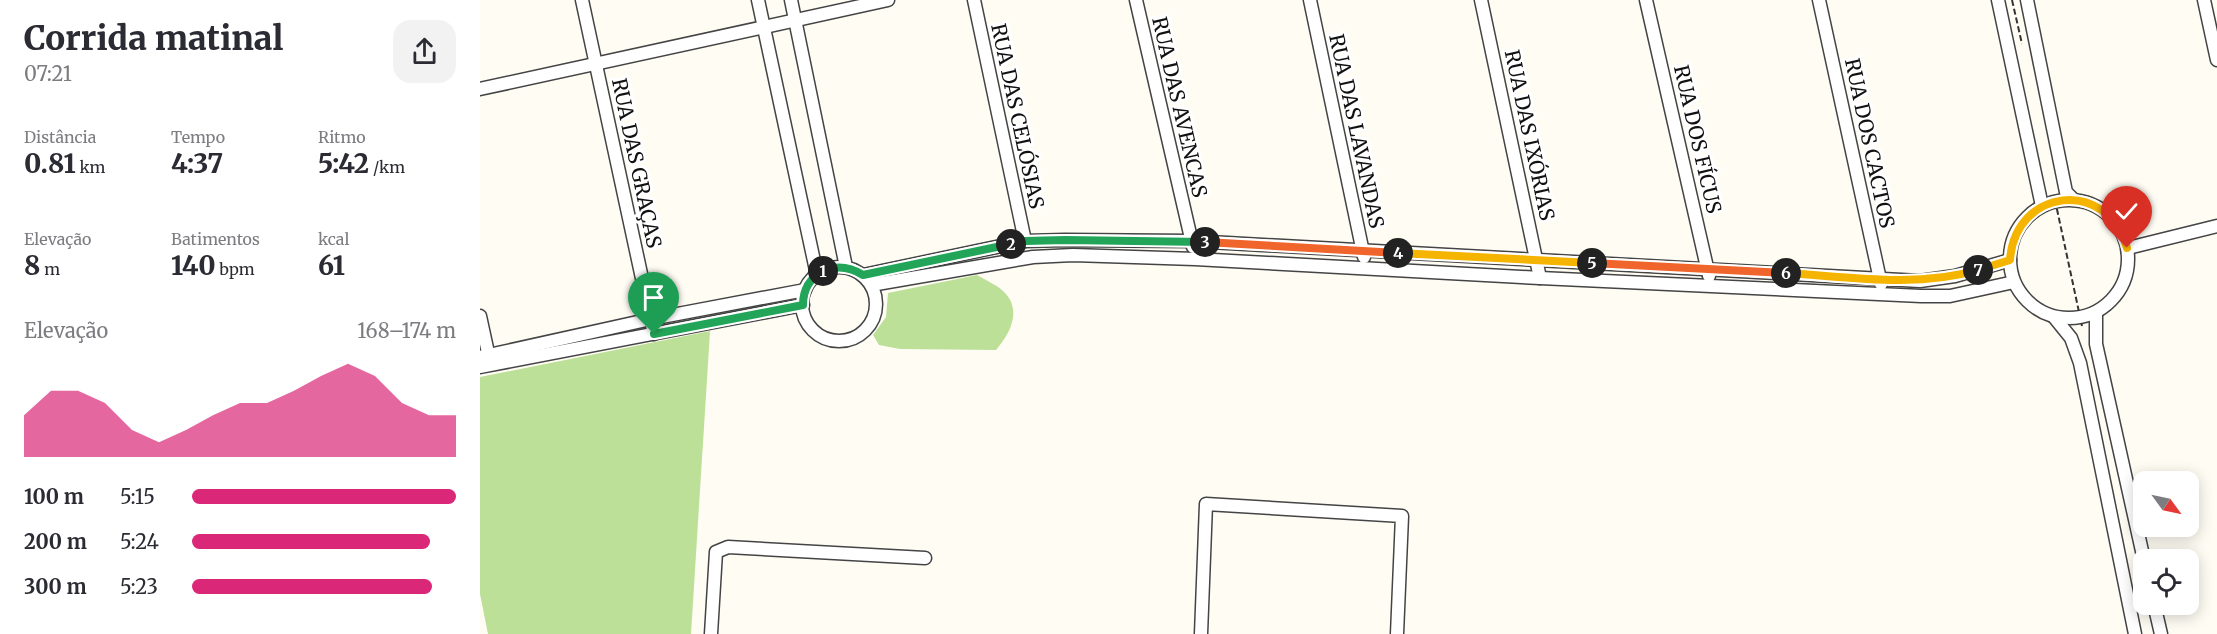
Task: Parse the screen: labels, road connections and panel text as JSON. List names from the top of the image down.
{
  "streets": {
    "street": [
      "RUA DAS AVENCAS",
      "RUA DAS CELÓSIAS",
      "RUA DAS LAVANDAS",
      "RUA DAS IXÓRIAS",
      "RUA DOS FÍCUS",
      "RUA DOS CACTOS",
      "RUA DAS GRAÇAS"
    ]
  },
  "north": "bottom right",
  "page": {
    "heading": ["Corrida matinal", "07:21"],
    "stats": [
      ["Distância", "0.81 km"],
      ["Tempo", "4:37"],
      ["Ritmo", "5:42 /km"],
      ["Elevação", "8 m"],
      ["Batimentos", "140 bpm"],
      ["kcal", "61"]
    ],
    "pins": [
      "3",
      "2",
      "4",
      "5",
      "7",
      "1",
      "6"
    ],
    "chart": ["Elevação", "168–174 m"],
    "list": [
      {
        "name": "100 m",
        "note": "5:15"
      },
      {
        "name": "200 m",
        "note": "5:24"
      },
      {
        "name": "300 m",
        "note": "5:23"
      }
    ]
  }
}
